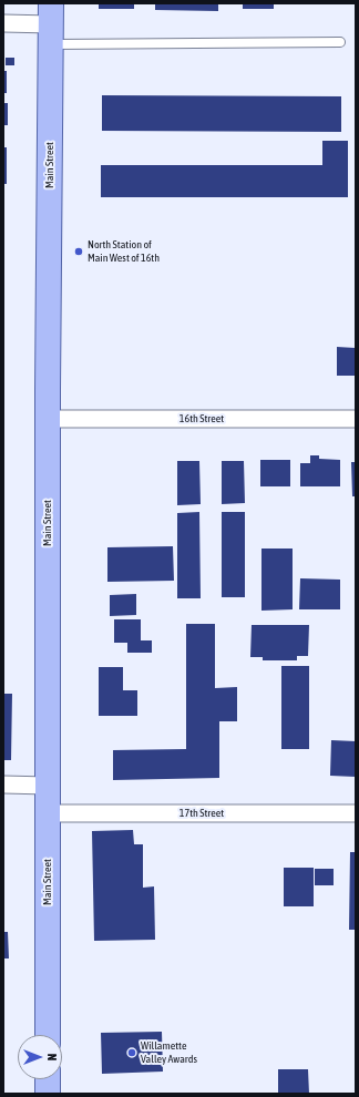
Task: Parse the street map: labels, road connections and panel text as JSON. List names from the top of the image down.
{
  "streets": {
    "main road": ["Main Street"],
    "street": ["16th Street", "17th Street"]
  },
  "crossings": [
    ["Main Street", "16th Street"],
    ["Main Street", "17th Street"]
  ],
  "places": ["North Station of Main West of 16th", "Willamette Valley Awards"],
  "north": "right"
}
